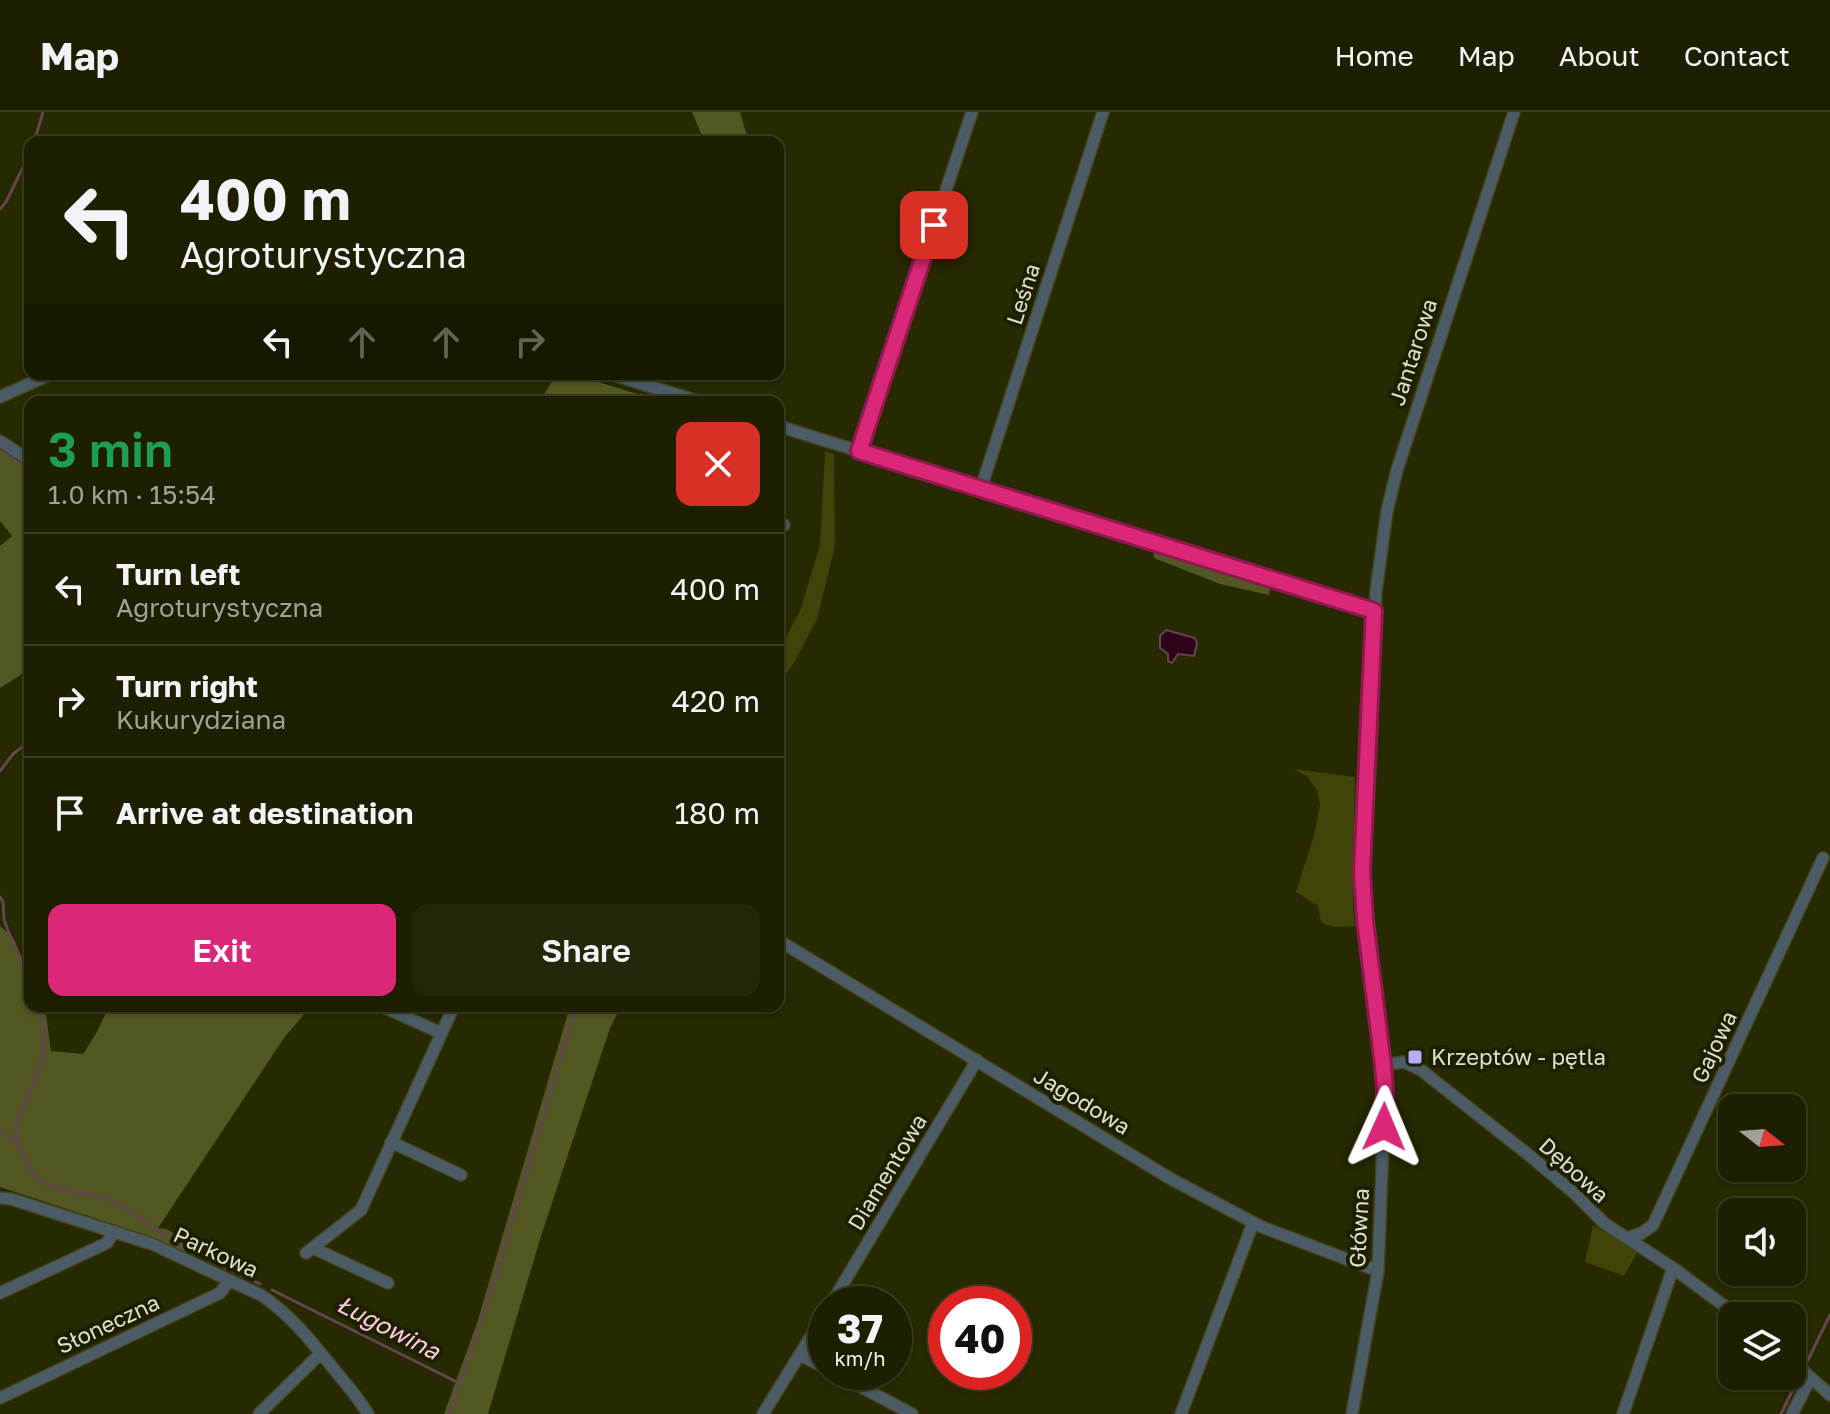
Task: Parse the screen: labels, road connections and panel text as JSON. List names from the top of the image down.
{
  "streets": {
    "street": [
      "Leśna",
      "Jantarowa",
      "Gajowa",
      "Jagodowa",
      "Dębowa",
      "Diamentowa",
      "Główna",
      "Parkowa",
      "Słoneczna"
    ]
  },
  "crossings": [
    ["Jantarowa", "Główna"],
    ["Gajowa", "Dębowa"],
    ["Jagodowa", "Diamentowa"],
    ["Jagodowa", "Główna"],
    ["Dębowa", "Główna"],
    ["Parkowa", "Słoneczna"]
  ],
  "water": ["Ługowina"],
  "places": {
    "transit": ["Krzeptów - pętla"]
  },
  "north": "right",
  "page": {
    "header": "Map",
    "nav": [
      "Home",
      "Map",
      "About",
      "Contact"
    ],
    "turn": ["400 m", "Agroturystyczna"],
    "heading": ["3 min", "1.0 km · 15:54"],
    "list": [
      {
        "name": "Turn left",
        "note": "Agroturystyczna",
        "value": "400 m"
      },
      {
        "name": "Turn right",
        "note": "Kukurydziana",
        "value": "420 m"
      },
      {
        "name": "Arrive at destination",
        "value": "180 m"
      }
    ],
    "buttons": ["Exit", "Share"],
    "speed": "37 km/h",
    "limit": "40"
  }
}
